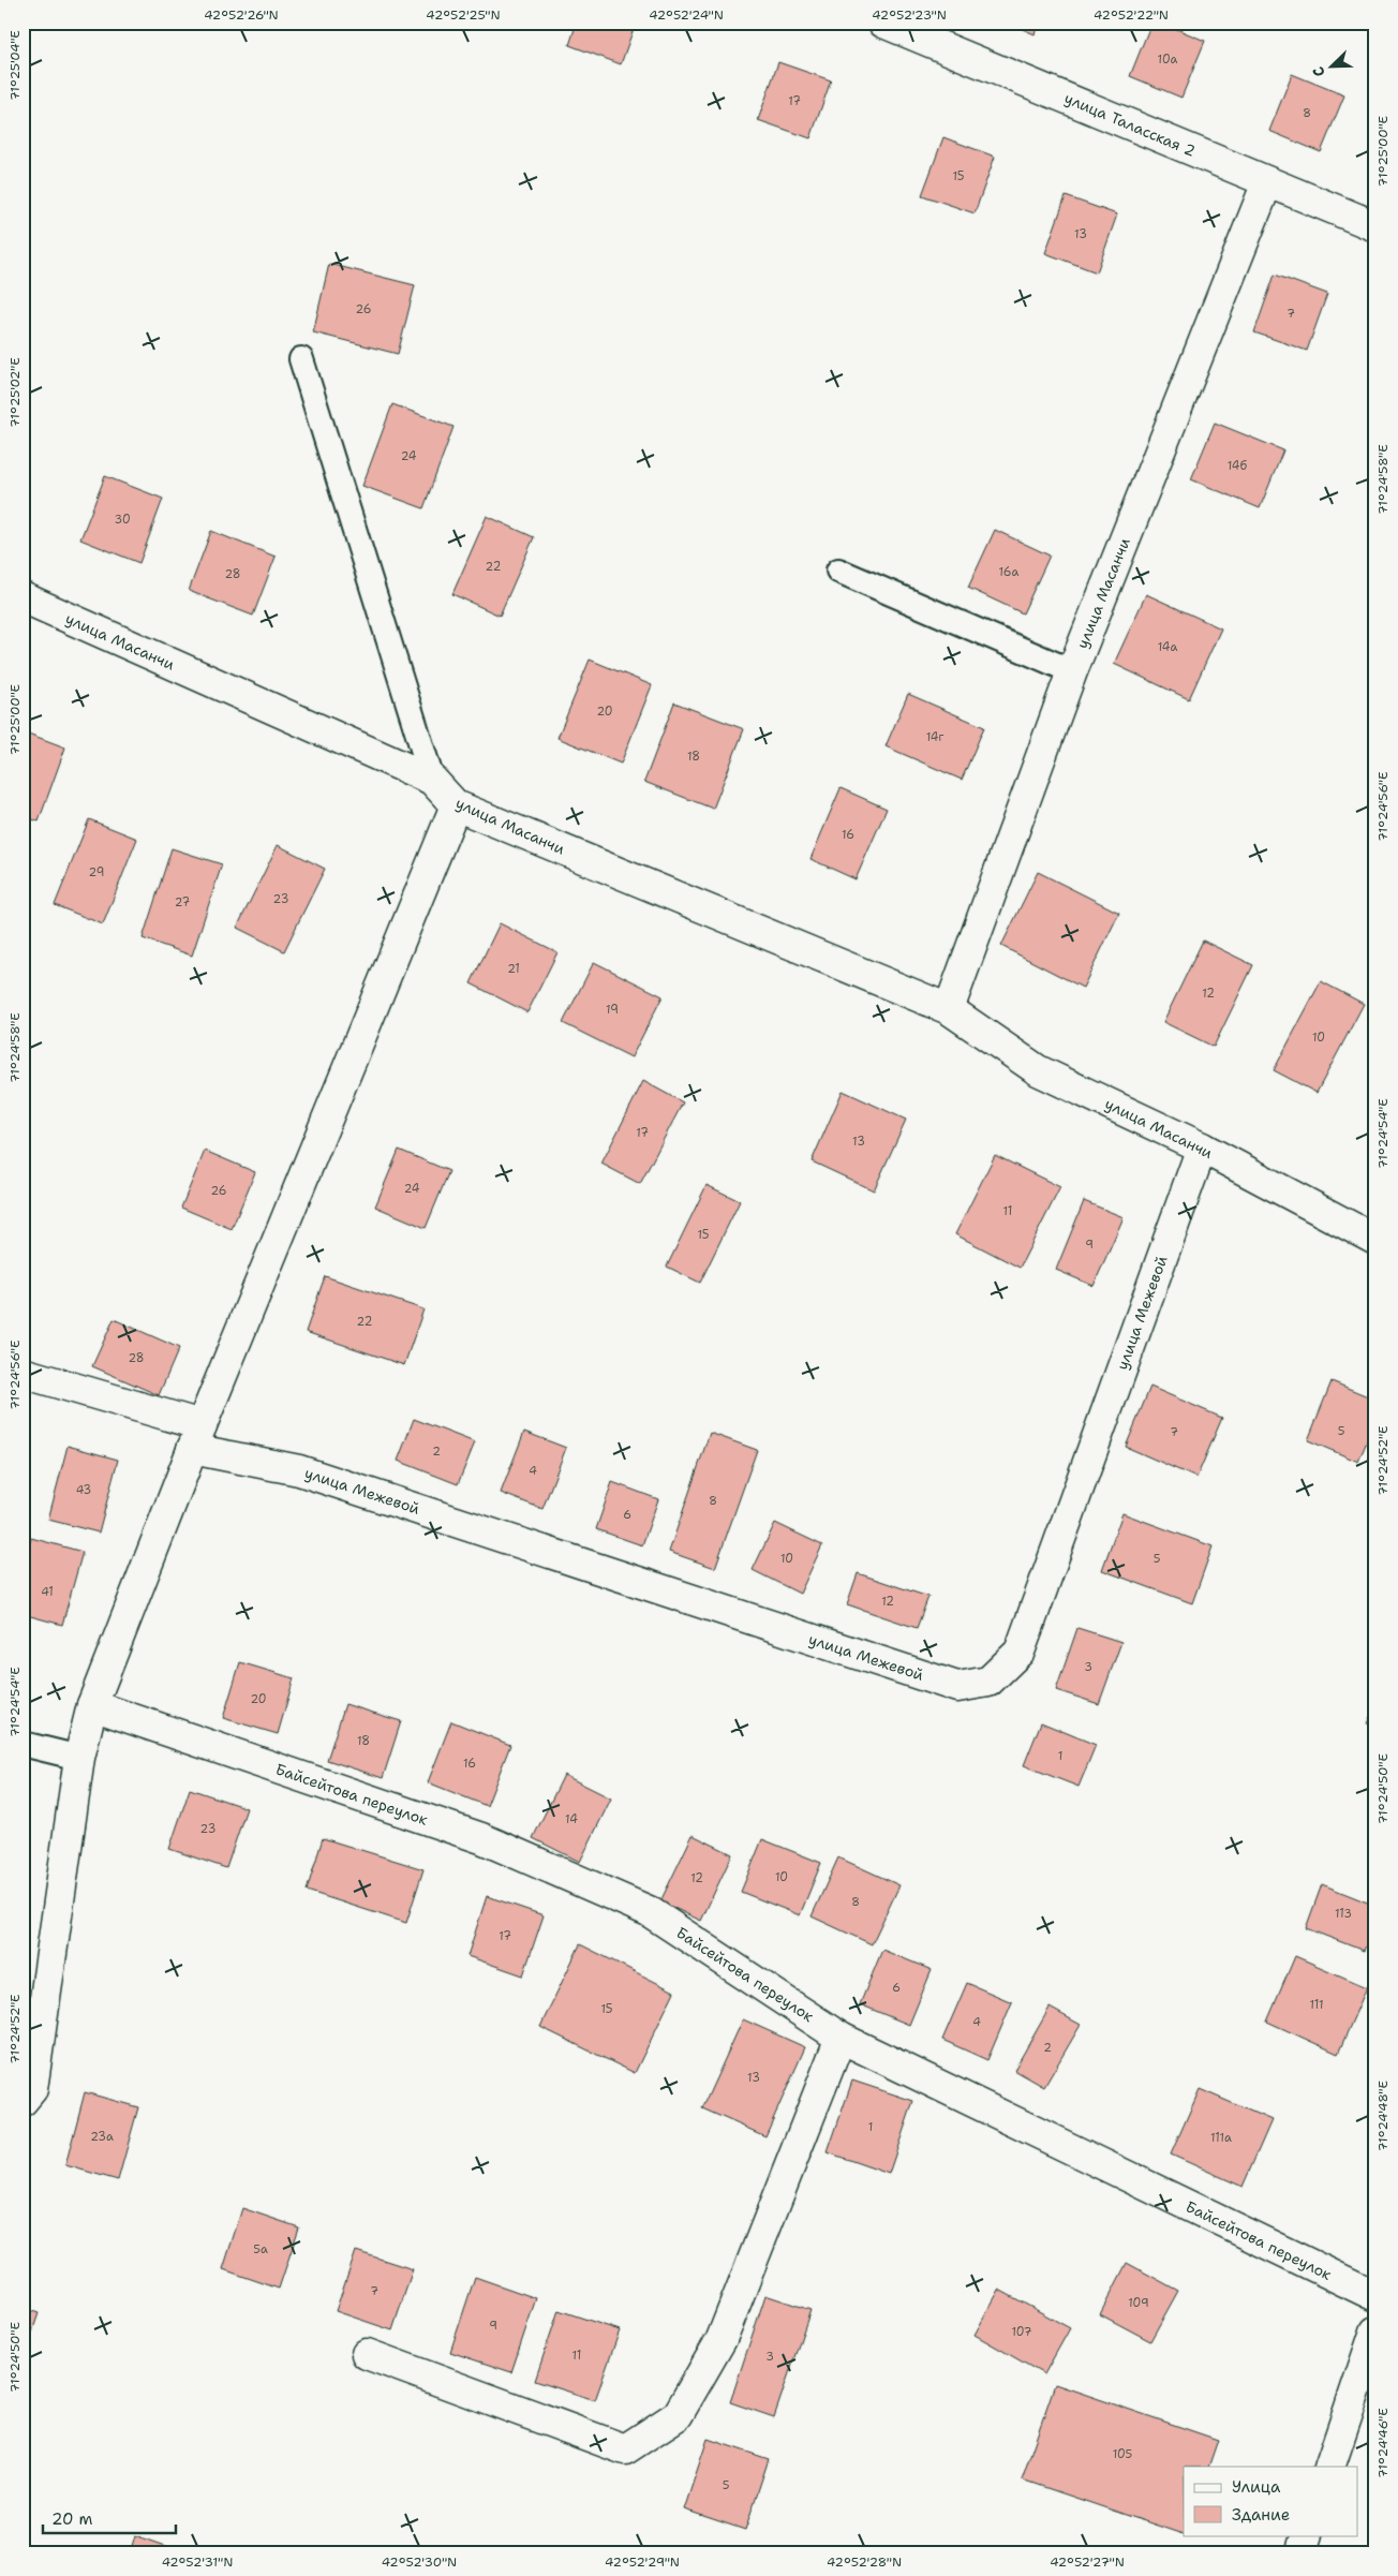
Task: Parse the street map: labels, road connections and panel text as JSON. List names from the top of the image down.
{
  "streets": {
    "street": [
      "улица Таласская 2",
      "улица Масанчи",
      "улица Межевой",
      "Байсейтова переулок"
    ]
  },
  "crossings": [
    ["улица Таласская 2", "улица Масанчи"],
    ["улица Масанчи", "улица Межевой"]
  ],
  "house_numbers": [
    "10а",
    "17",
    "8",
    "15",
    "13",
    "26",
    "7",
    "24",
    "14б",
    "30",
    "22",
    "16а",
    "28",
    "14а",
    "20",
    "14г",
    "18",
    "16",
    "29",
    "23",
    "27",
    "21",
    "12",
    "19",
    "10",
    "17",
    "13",
    "24",
    "26",
    "11",
    "15",
    "9",
    "22",
    "28",
    "5",
    "7",
    "2",
    "4",
    "43",
    "8",
    "6",
    "10",
    "5",
    "41",
    "12",
    "3",
    "20",
    "18",
    "1",
    "16",
    "14",
    "23",
    "10",
    "12",
    "8",
    "113",
    "17",
    "6",
    "111",
    "15",
    "4",
    "2",
    "13",
    "1",
    "23а",
    "111а",
    "5а",
    "7",
    "109",
    "9",
    "107",
    "11",
    "3",
    "105",
    "5"
  ],
  "legend": ["Улица", "Здание"],
  "scale_bar": "20 m",
  "north": "bottom left",
  "coordinates": [
    "42°52'26\"N",
    "42°52'25\"N",
    "42°52'24\"N",
    "42°52'23\"N",
    "42°52'22\"N",
    "71°25'04\"E",
    "71°25'00\"E",
    "71°25'02\"E",
    "71°24'58\"E",
    "71°24'56\"E",
    "71°24'54\"E",
    "71°24'52\"E",
    "71°24'50\"E",
    "71°24'48\"E",
    "71°24'46\"E",
    "42°52'31\"N",
    "42°52'30\"N",
    "42°52'29\"N",
    "42°52'28\"N",
    "42°52'27\"N"
  ]
}
